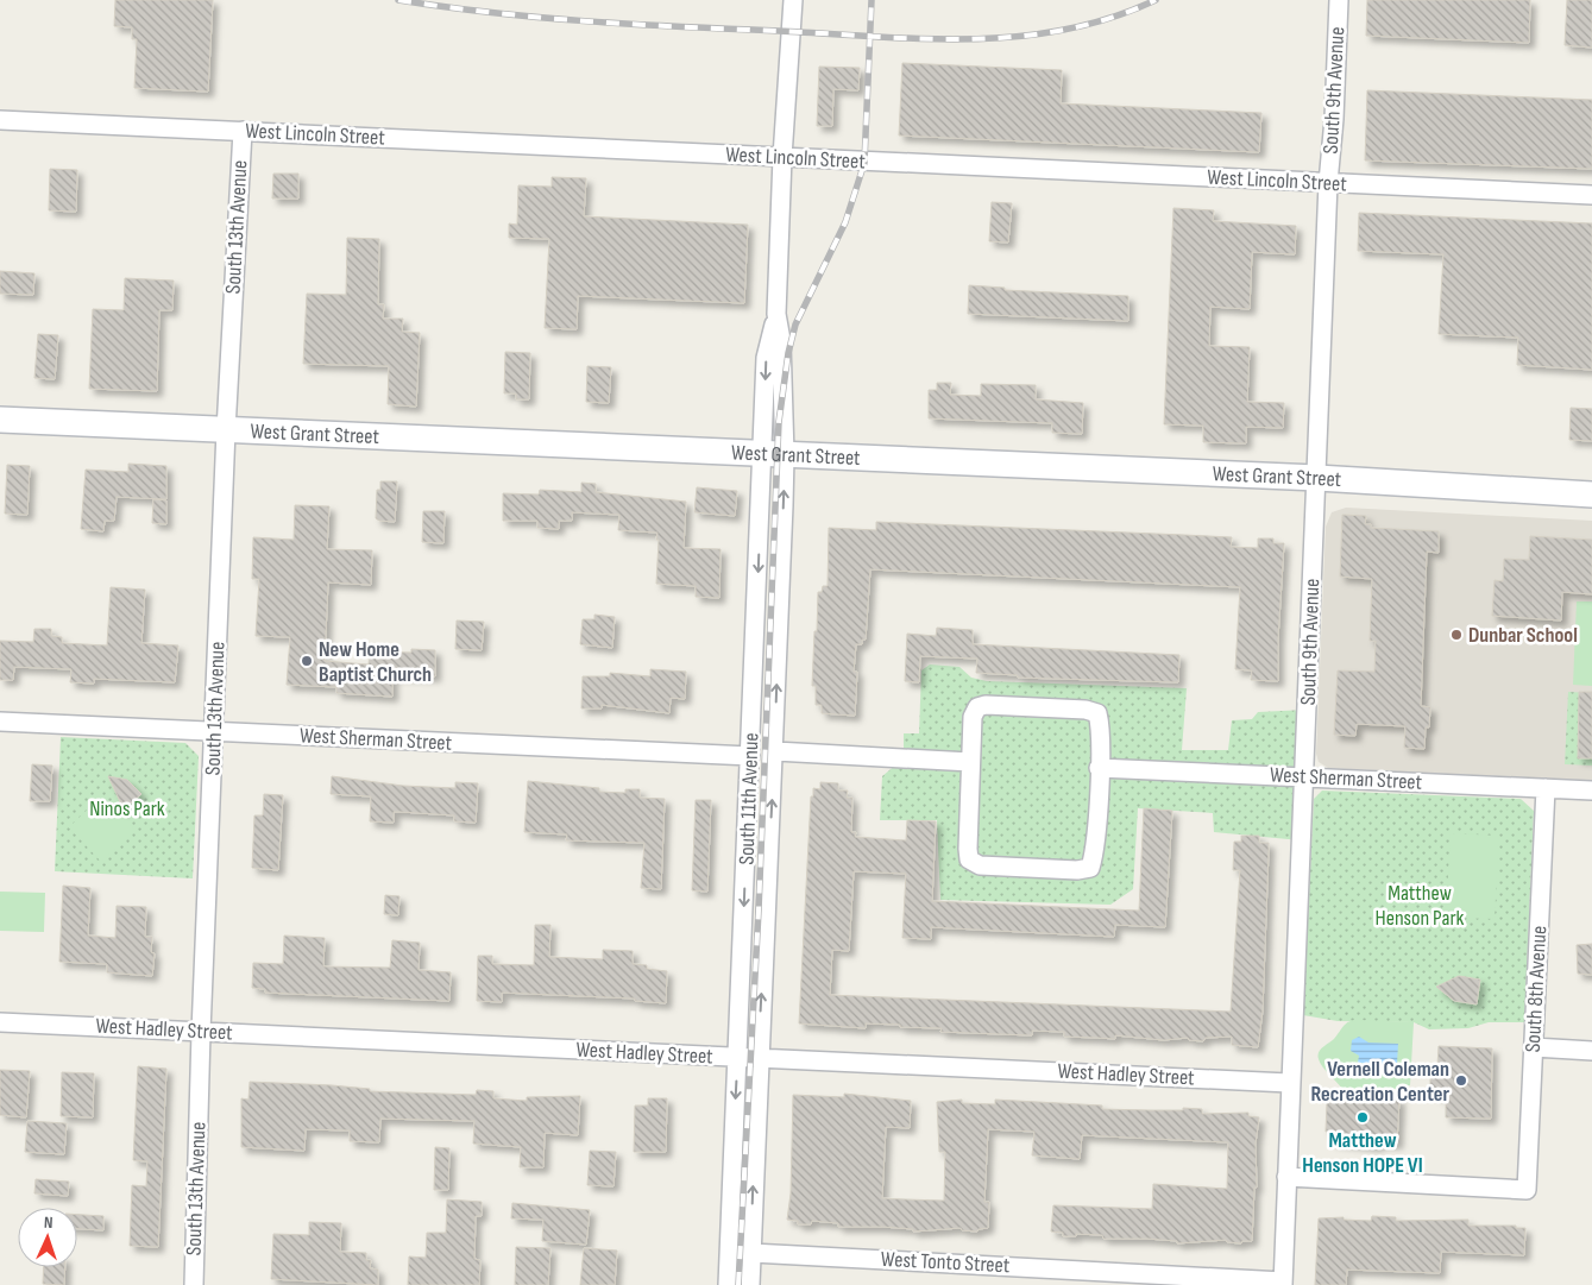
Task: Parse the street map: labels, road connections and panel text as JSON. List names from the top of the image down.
{
  "streets": {
    "main road": ["West Grant Street"],
    "street": [
      "South 9th Avenue",
      "West Lincoln Street",
      "South 13th Avenue",
      "West Sherman Street",
      "South 11th Avenue",
      "South 8th Avenue",
      "West Hadley Street",
      "West Tonto Street"
    ]
  },
  "crossings": [
    ["South 9th Avenue", "West Lincoln Street"],
    ["South 9th Avenue", "West Grant Street"],
    ["South 9th Avenue", "West Sherman Street"],
    ["South 9th Avenue", "South 8th Avenue"],
    ["South 9th Avenue", "West Hadley Street"],
    ["South 9th Avenue", "West Tonto Street"],
    ["West Lincoln Street", "South 13th Avenue"],
    ["West Lincoln Street", "South 11th Avenue"],
    ["South 13th Avenue", "West Grant Street"],
    ["South 13th Avenue", "West Sherman Street"],
    ["South 13th Avenue", "West Hadley Street"],
    ["West Grant Street", "South 11th Avenue"],
    ["West Sherman Street", "South 11th Avenue"],
    ["West Sherman Street", "South 8th Avenue"],
    ["South 11th Avenue", "West Hadley Street"],
    ["South 11th Avenue", "West Tonto Street"]
  ],
  "parks": ["Ninos Park", "Matthew Henson Park"],
  "places": [
    "Dunbar School",
    "New Home Baptist Church",
    "Vernell Coleman Recreation Center",
    "Matthew Henson HOPE VI"
  ],
  "north": "top"
}
